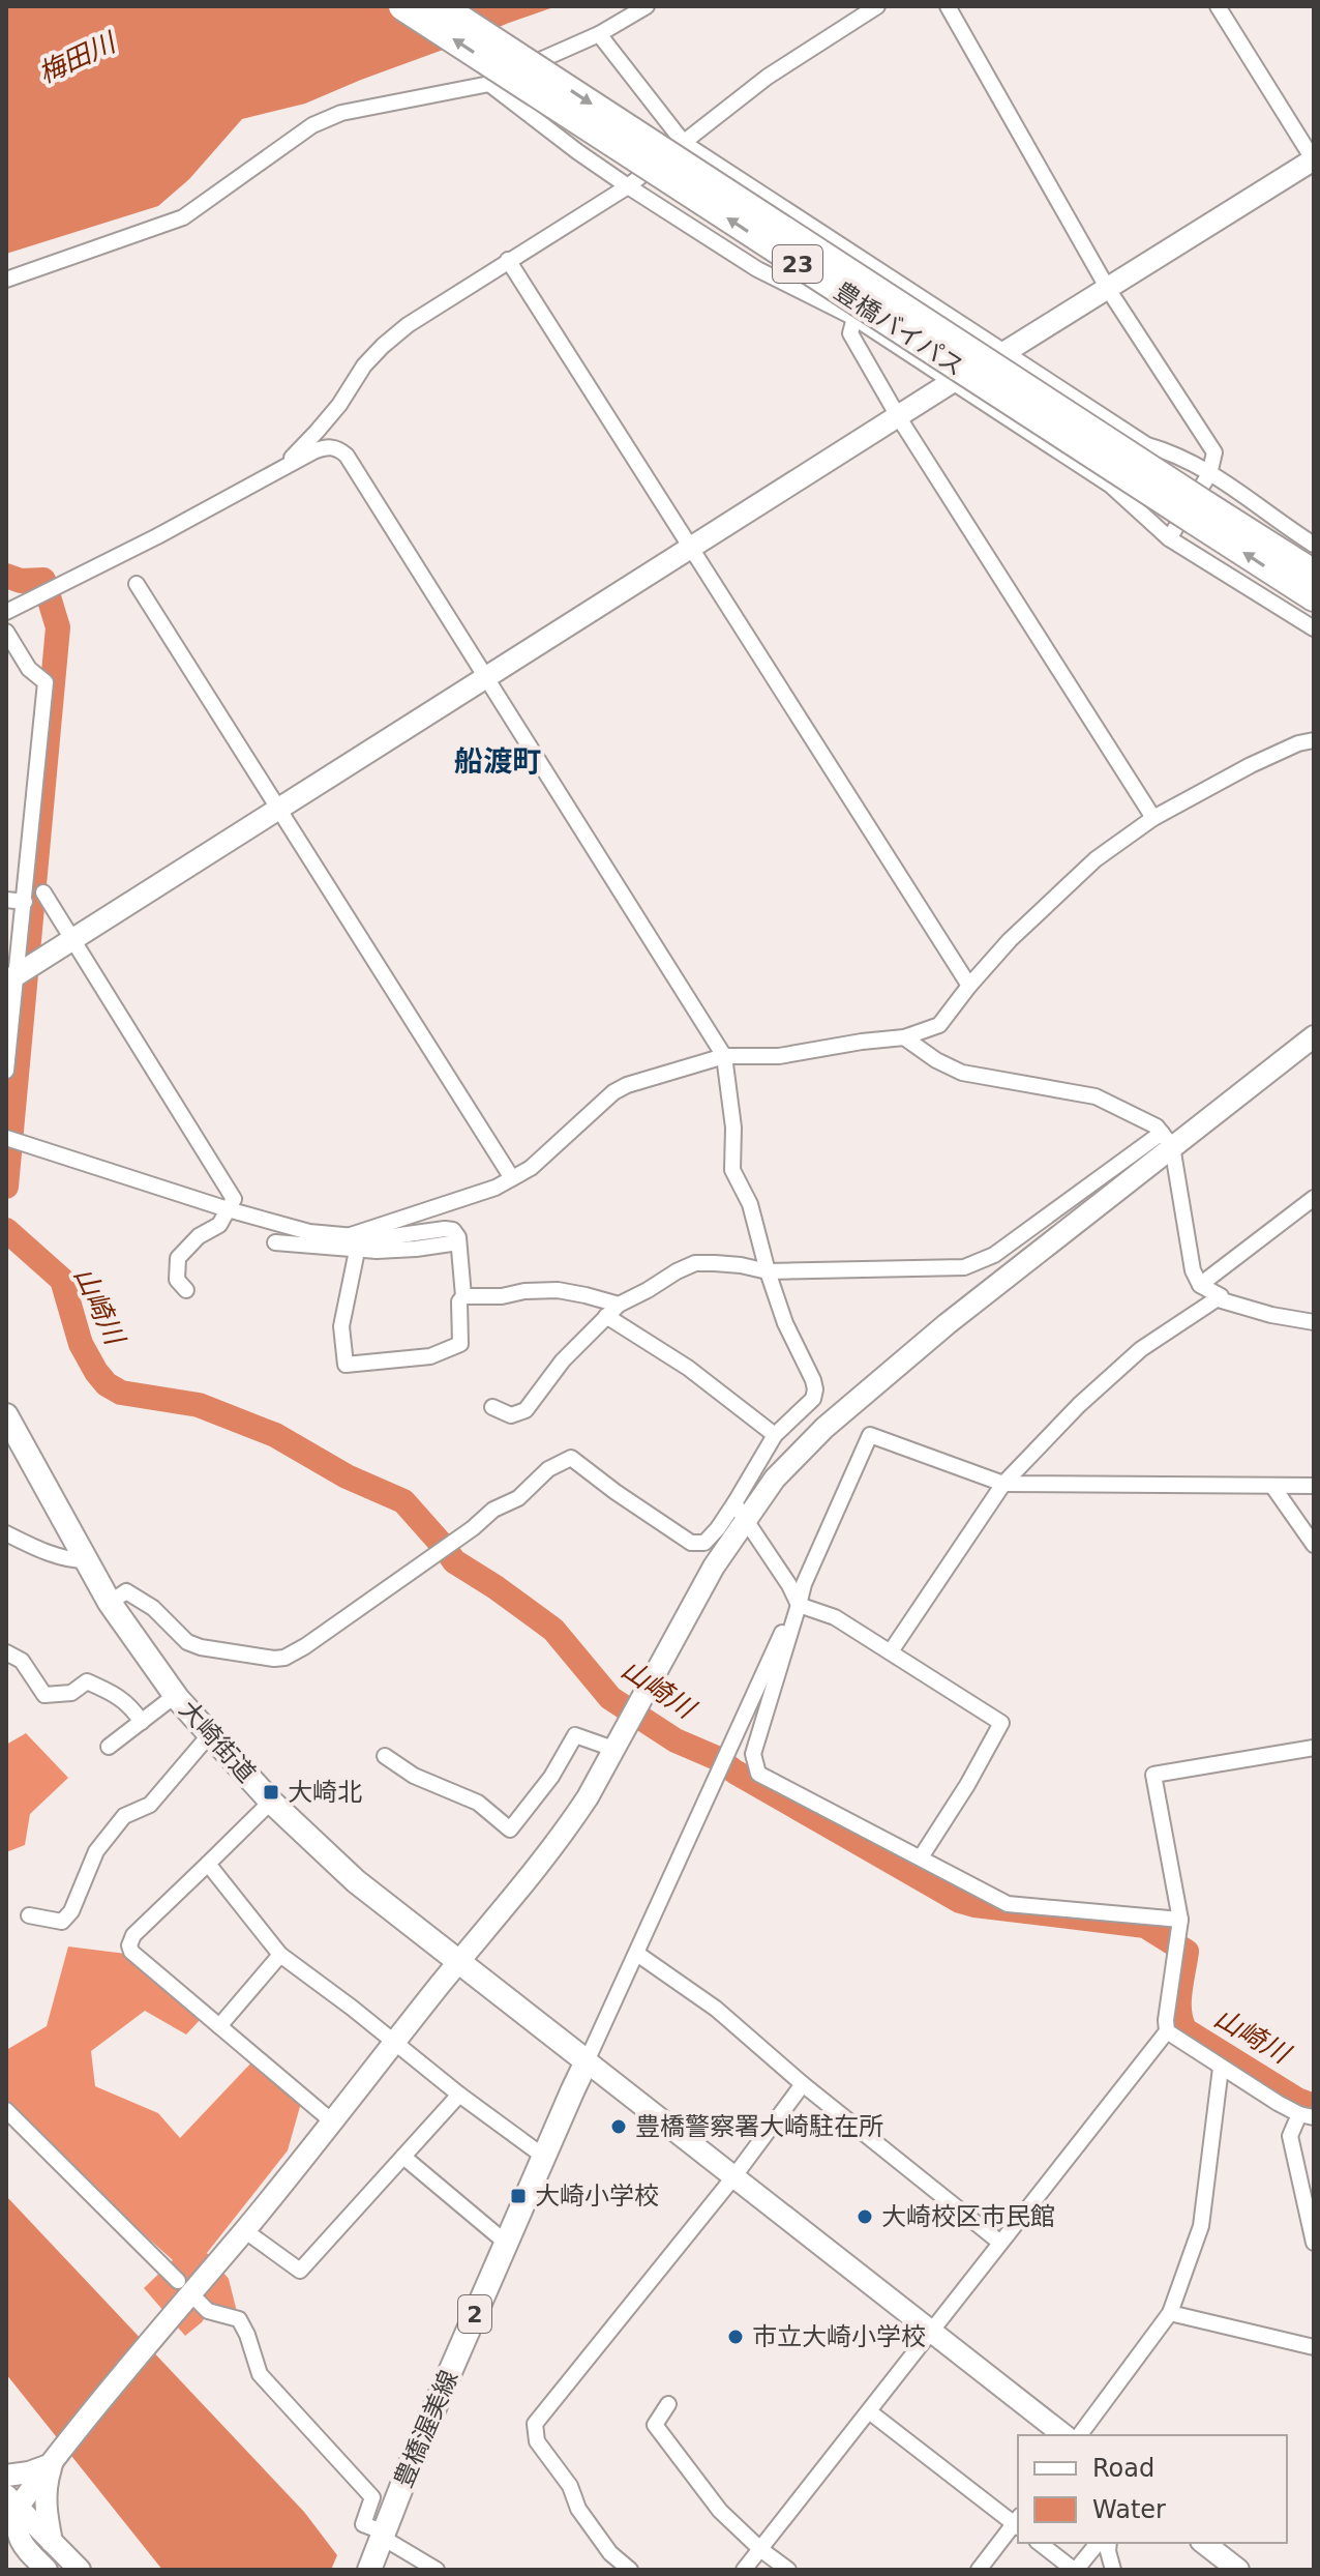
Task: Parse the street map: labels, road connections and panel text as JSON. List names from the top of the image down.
{
  "streets": {
    "highway": ["23", "豊橋バイパス"],
    "main road": ["大崎街道", "2", "豊橋渥美線"]
  },
  "crossings": [
    ["大崎街道", "豊橋渥美線"]
  ],
  "districts": ["船渡町"],
  "water": ["梅田川", "山崎川"],
  "places": {
    "transit": ["大崎北", "大崎小学校"],
    "other": ["豊橋警察署大崎駐在所", "大崎校区市民館", "市立大崎小学校"]
  },
  "legend": ["Road", "Water"]
}
